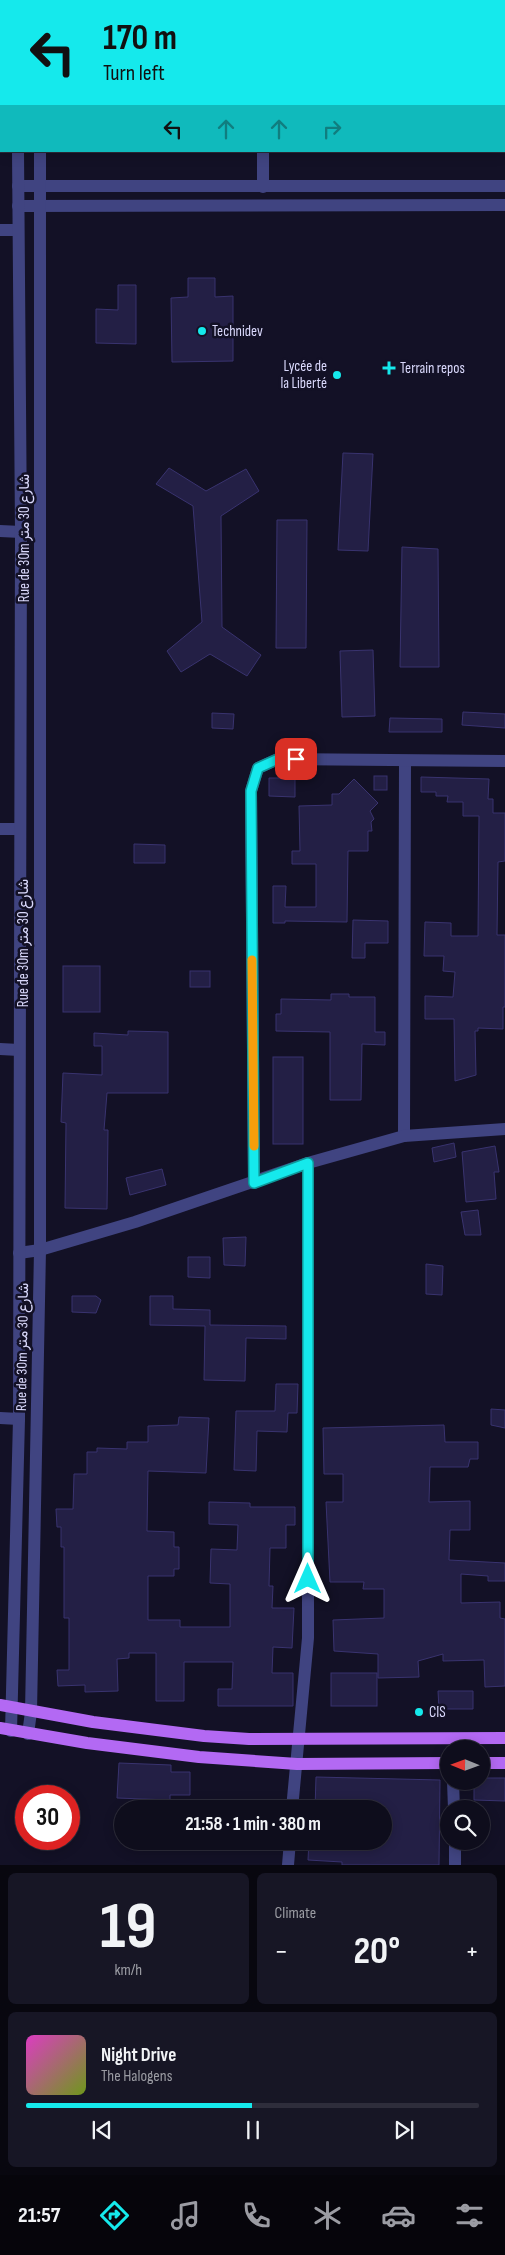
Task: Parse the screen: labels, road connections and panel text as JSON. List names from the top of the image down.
{
  "streets": {
    "street": ["Rue de 30m شارع 30 متر"]
  },
  "places": {
    "other": ["Technidev", "Lycée de la Liberté", "CIS"],
    "health": ["Terrain repos"]
  },
  "north": "left",
  "page": {
    "turn": ["170 m", "Turn left"],
    "limit": "30",
    "trip": "21:58 · 1 min · 380 m",
    "tile": [
      ["19", "km/h"],
      "Climate"
    ],
    "heat": ["−", "20°", "+"],
    "song": ["Night Drive", "The Halogens"],
    "tabs": "21:57"
  }
}
